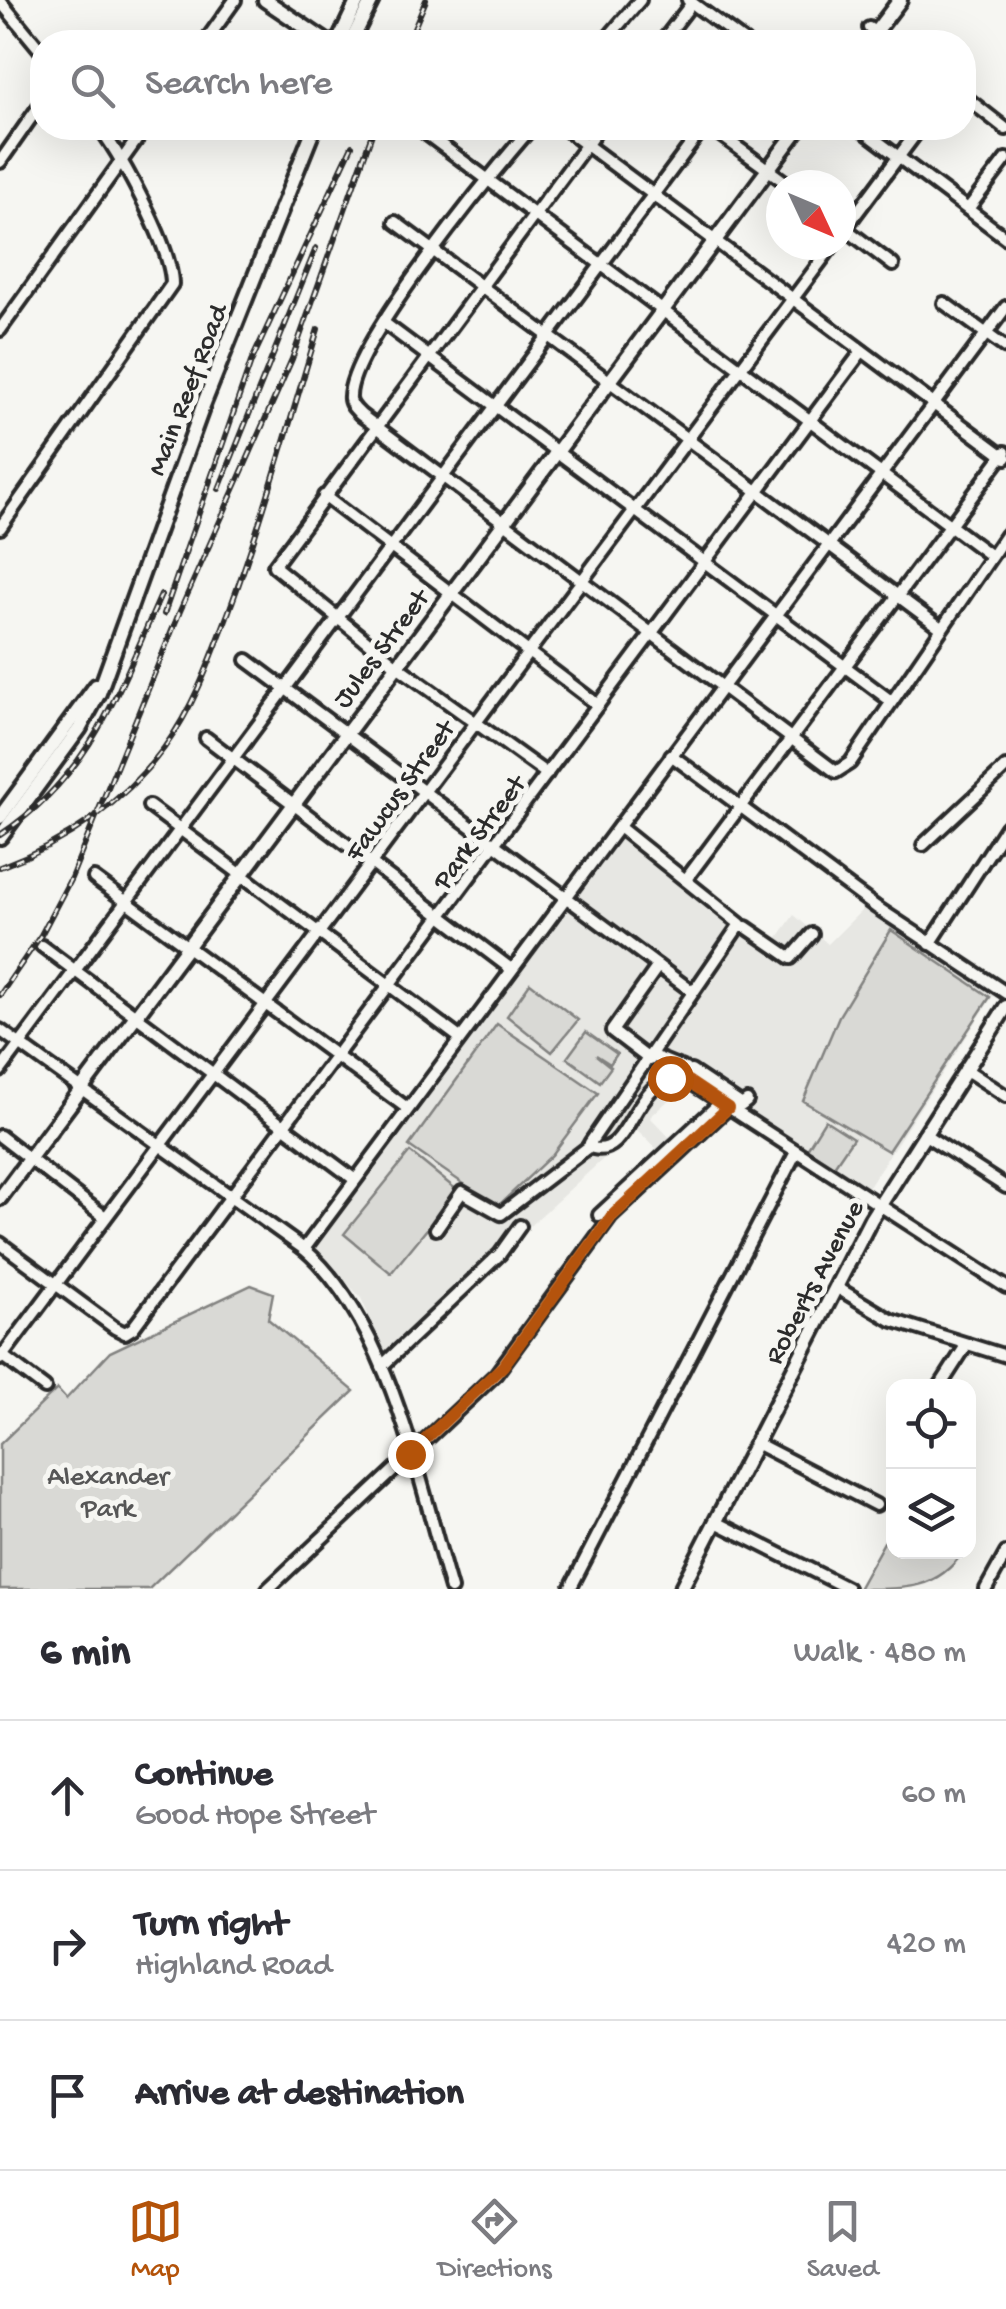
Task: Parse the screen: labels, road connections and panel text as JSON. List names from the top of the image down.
{
  "streets": {
    "main road": ["Main Reef Road", "Jules Street", "Roberts Avenue"],
    "street": ["Fawcus Street", "Park Street"]
  },
  "crossings": [
    ["Fawcus Street", "Park Street"]
  ],
  "parks": ["Alexander Park"],
  "north": "bottom right",
  "page": {
    "search": "Search here",
    "heading": ["6 min", "Walk · 480 m"],
    "list": [
      ["Continue", "Good Hope Street", "60 m"],
      ["Turn right", "Highland Road", "420 m"],
      "Arrive at destination"
    ],
    "nav": ["Map", "Directions", "Saved"]
  }
}
